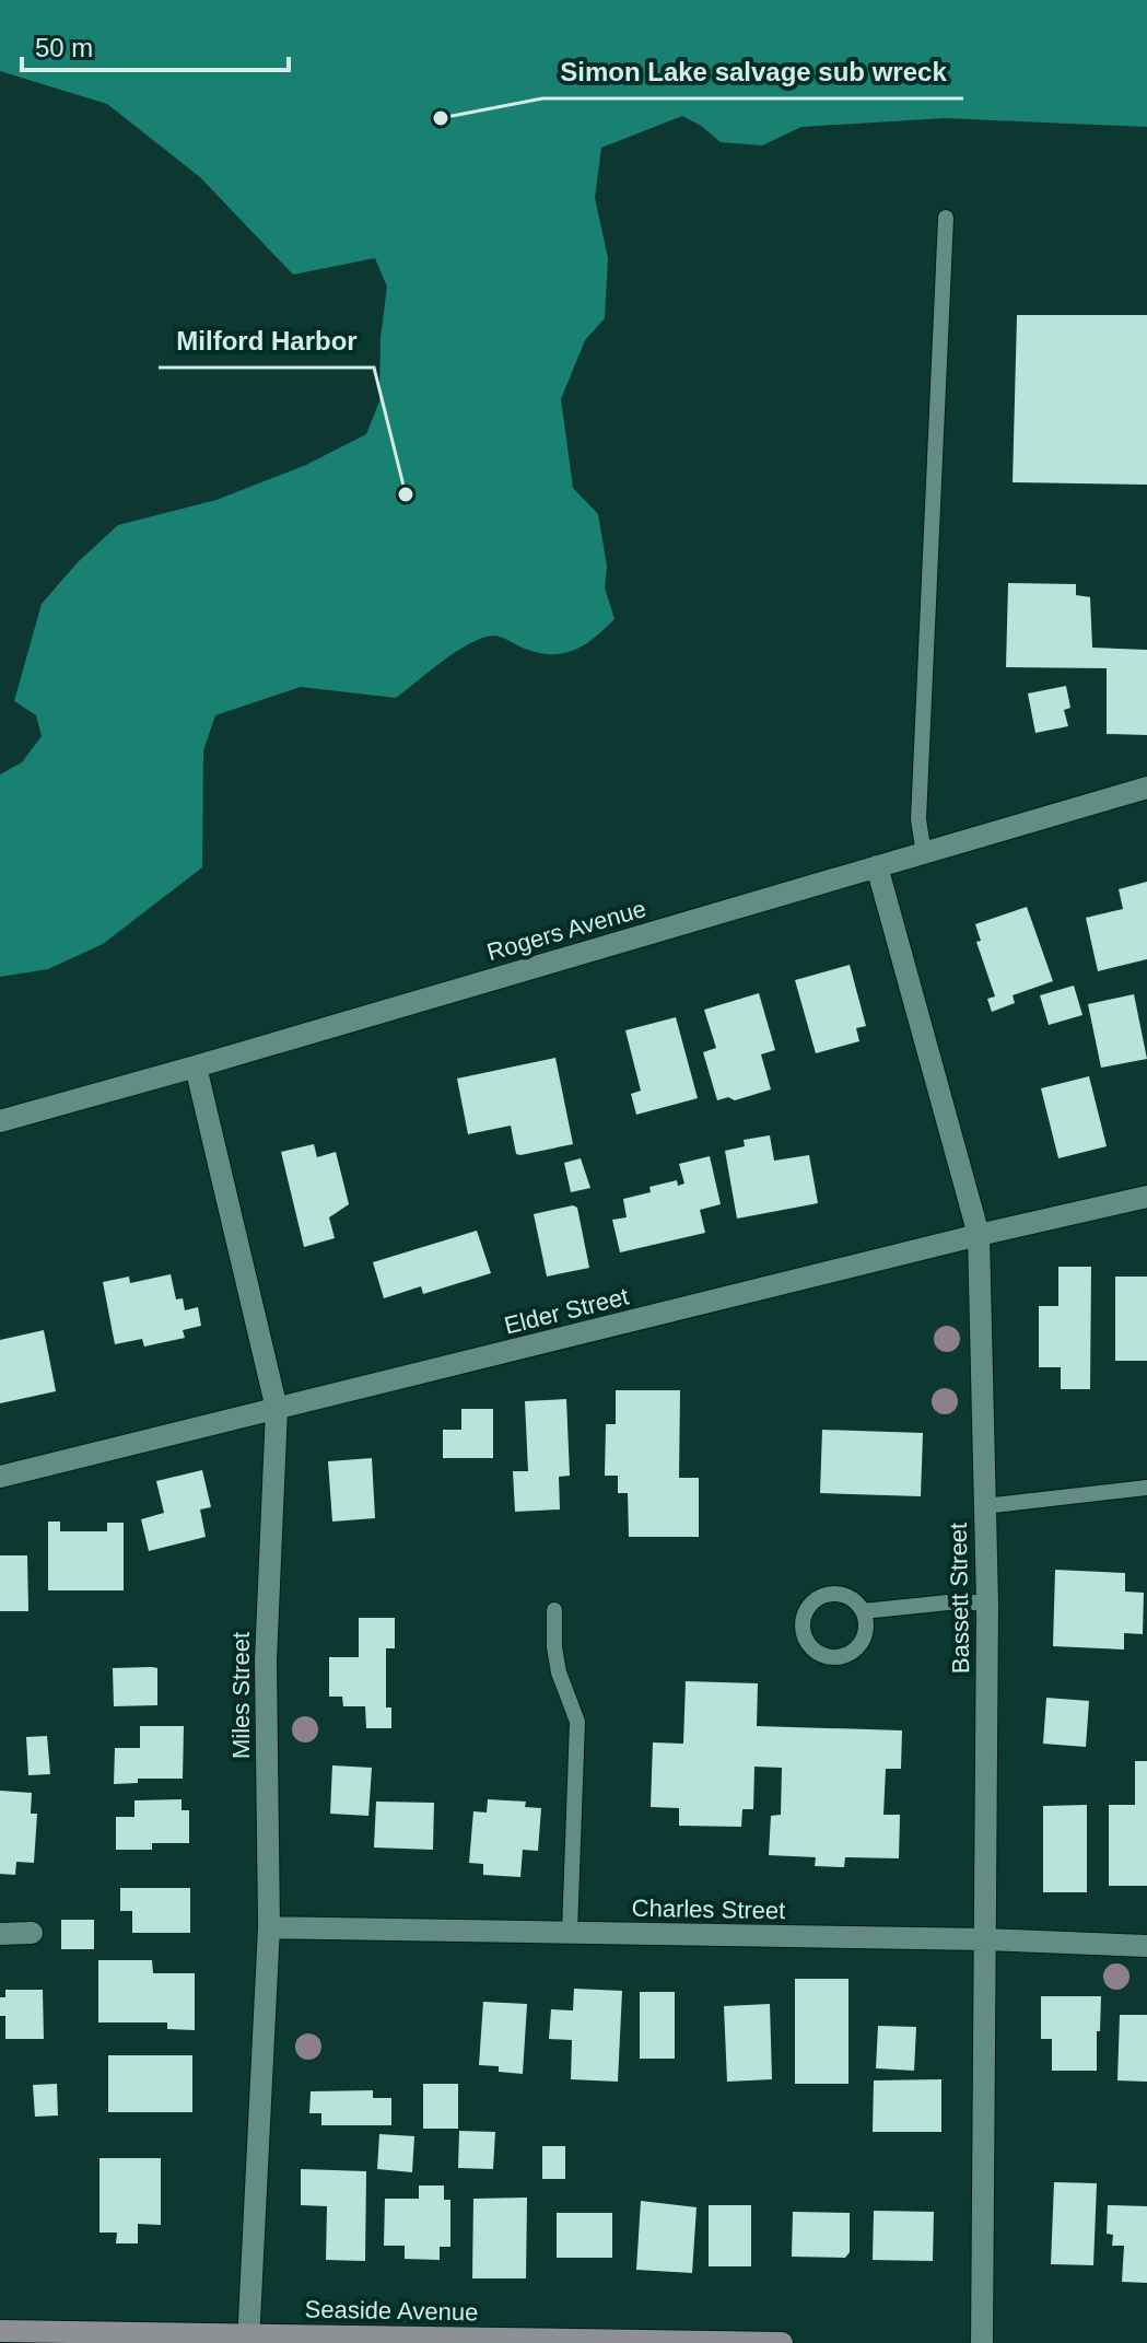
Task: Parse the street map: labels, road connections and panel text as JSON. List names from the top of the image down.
{
  "streets": {
    "street": [
      "Rogers Avenue",
      "Elder Street",
      "Bassett Street",
      "Miles Street",
      "Charles Street",
      "Seaside Avenue"
    ]
  },
  "crossings": [
    ["Rogers Avenue", "Bassett Street"],
    ["Rogers Avenue", "Miles Street"],
    ["Elder Street", "Bassett Street"],
    ["Elder Street", "Miles Street"],
    ["Bassett Street", "Charles Street"],
    ["Miles Street", "Charles Street"],
    ["Miles Street", "Seaside Avenue"]
  ],
  "places": ["Simon Lake salvage sub wreck", "Milford Harbor"],
  "scale_bar": "50 m"
}
